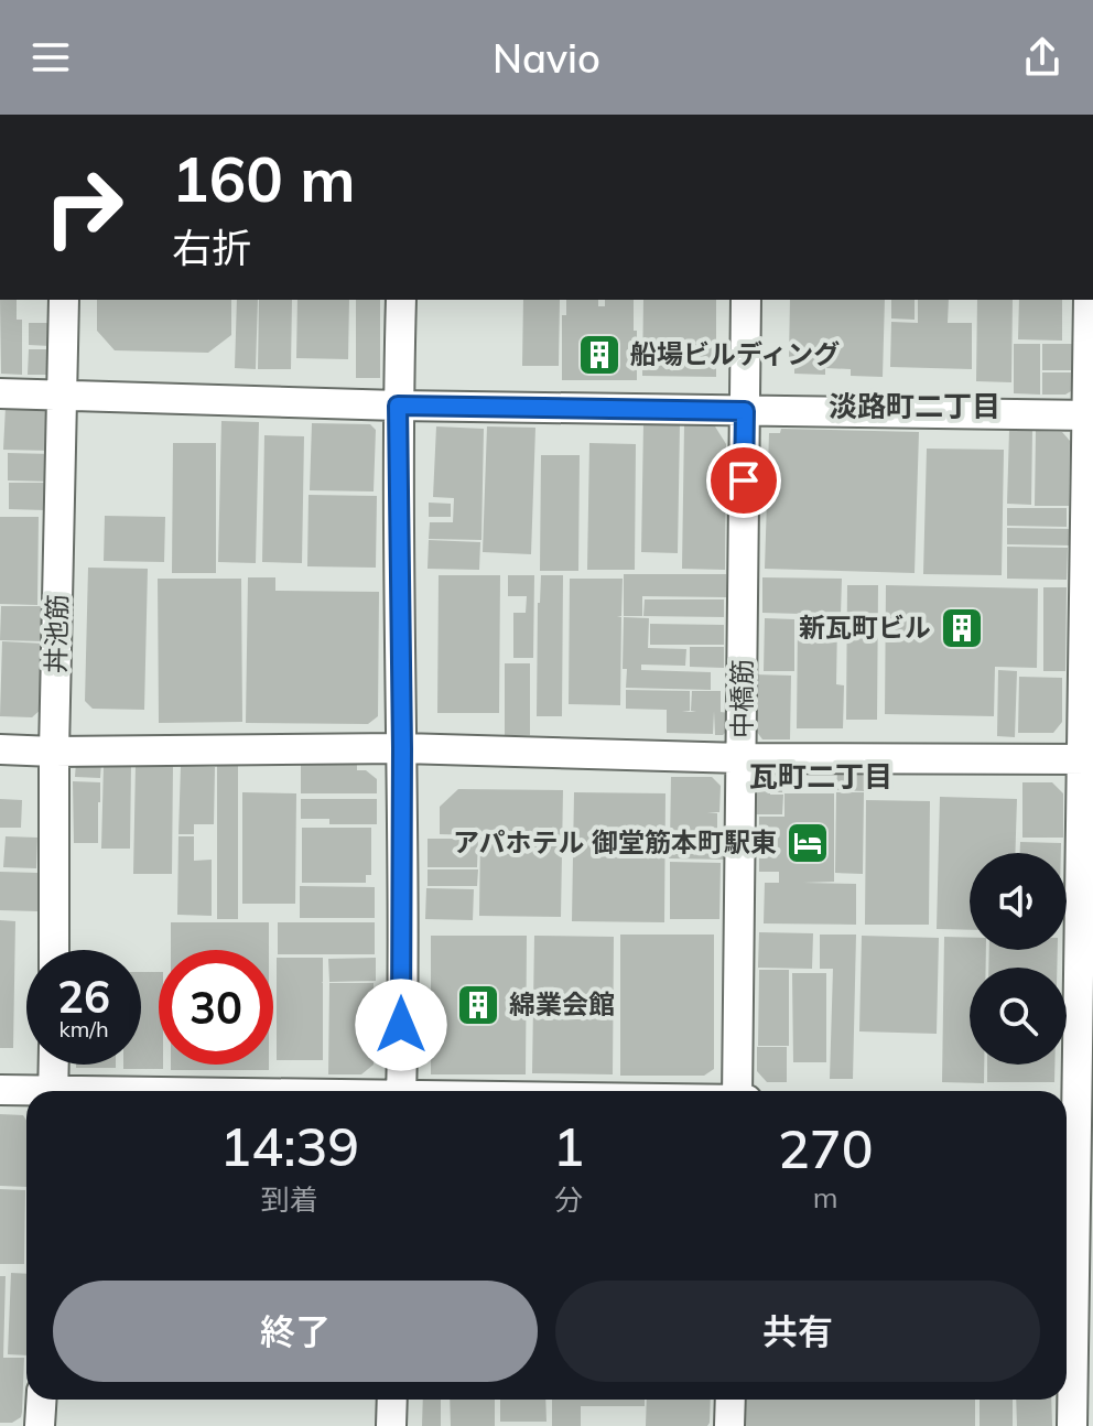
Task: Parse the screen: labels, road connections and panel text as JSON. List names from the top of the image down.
{
  "streets": {
    "street": ["丼池筋", "中橋筋"]
  },
  "districts": ["淡路町二丁目", "瓦町二丁目"],
  "places": {
    "building": ["船場ビルディング", "新瓦町ビル", "綿業会館"],
    "hotel": ["アパホテル 御堂筋本町駅東"]
  },
  "page": {
    "header": "Navio",
    "turn": ["160 m", "右折"],
    "speed": "26 km/h",
    "limit": "30",
    "eta": [
      "14:39",
      "到着",
      "1",
      "分",
      "270",
      "m"
    ],
    "buttons": ["終了", "共有"]
  }
}
